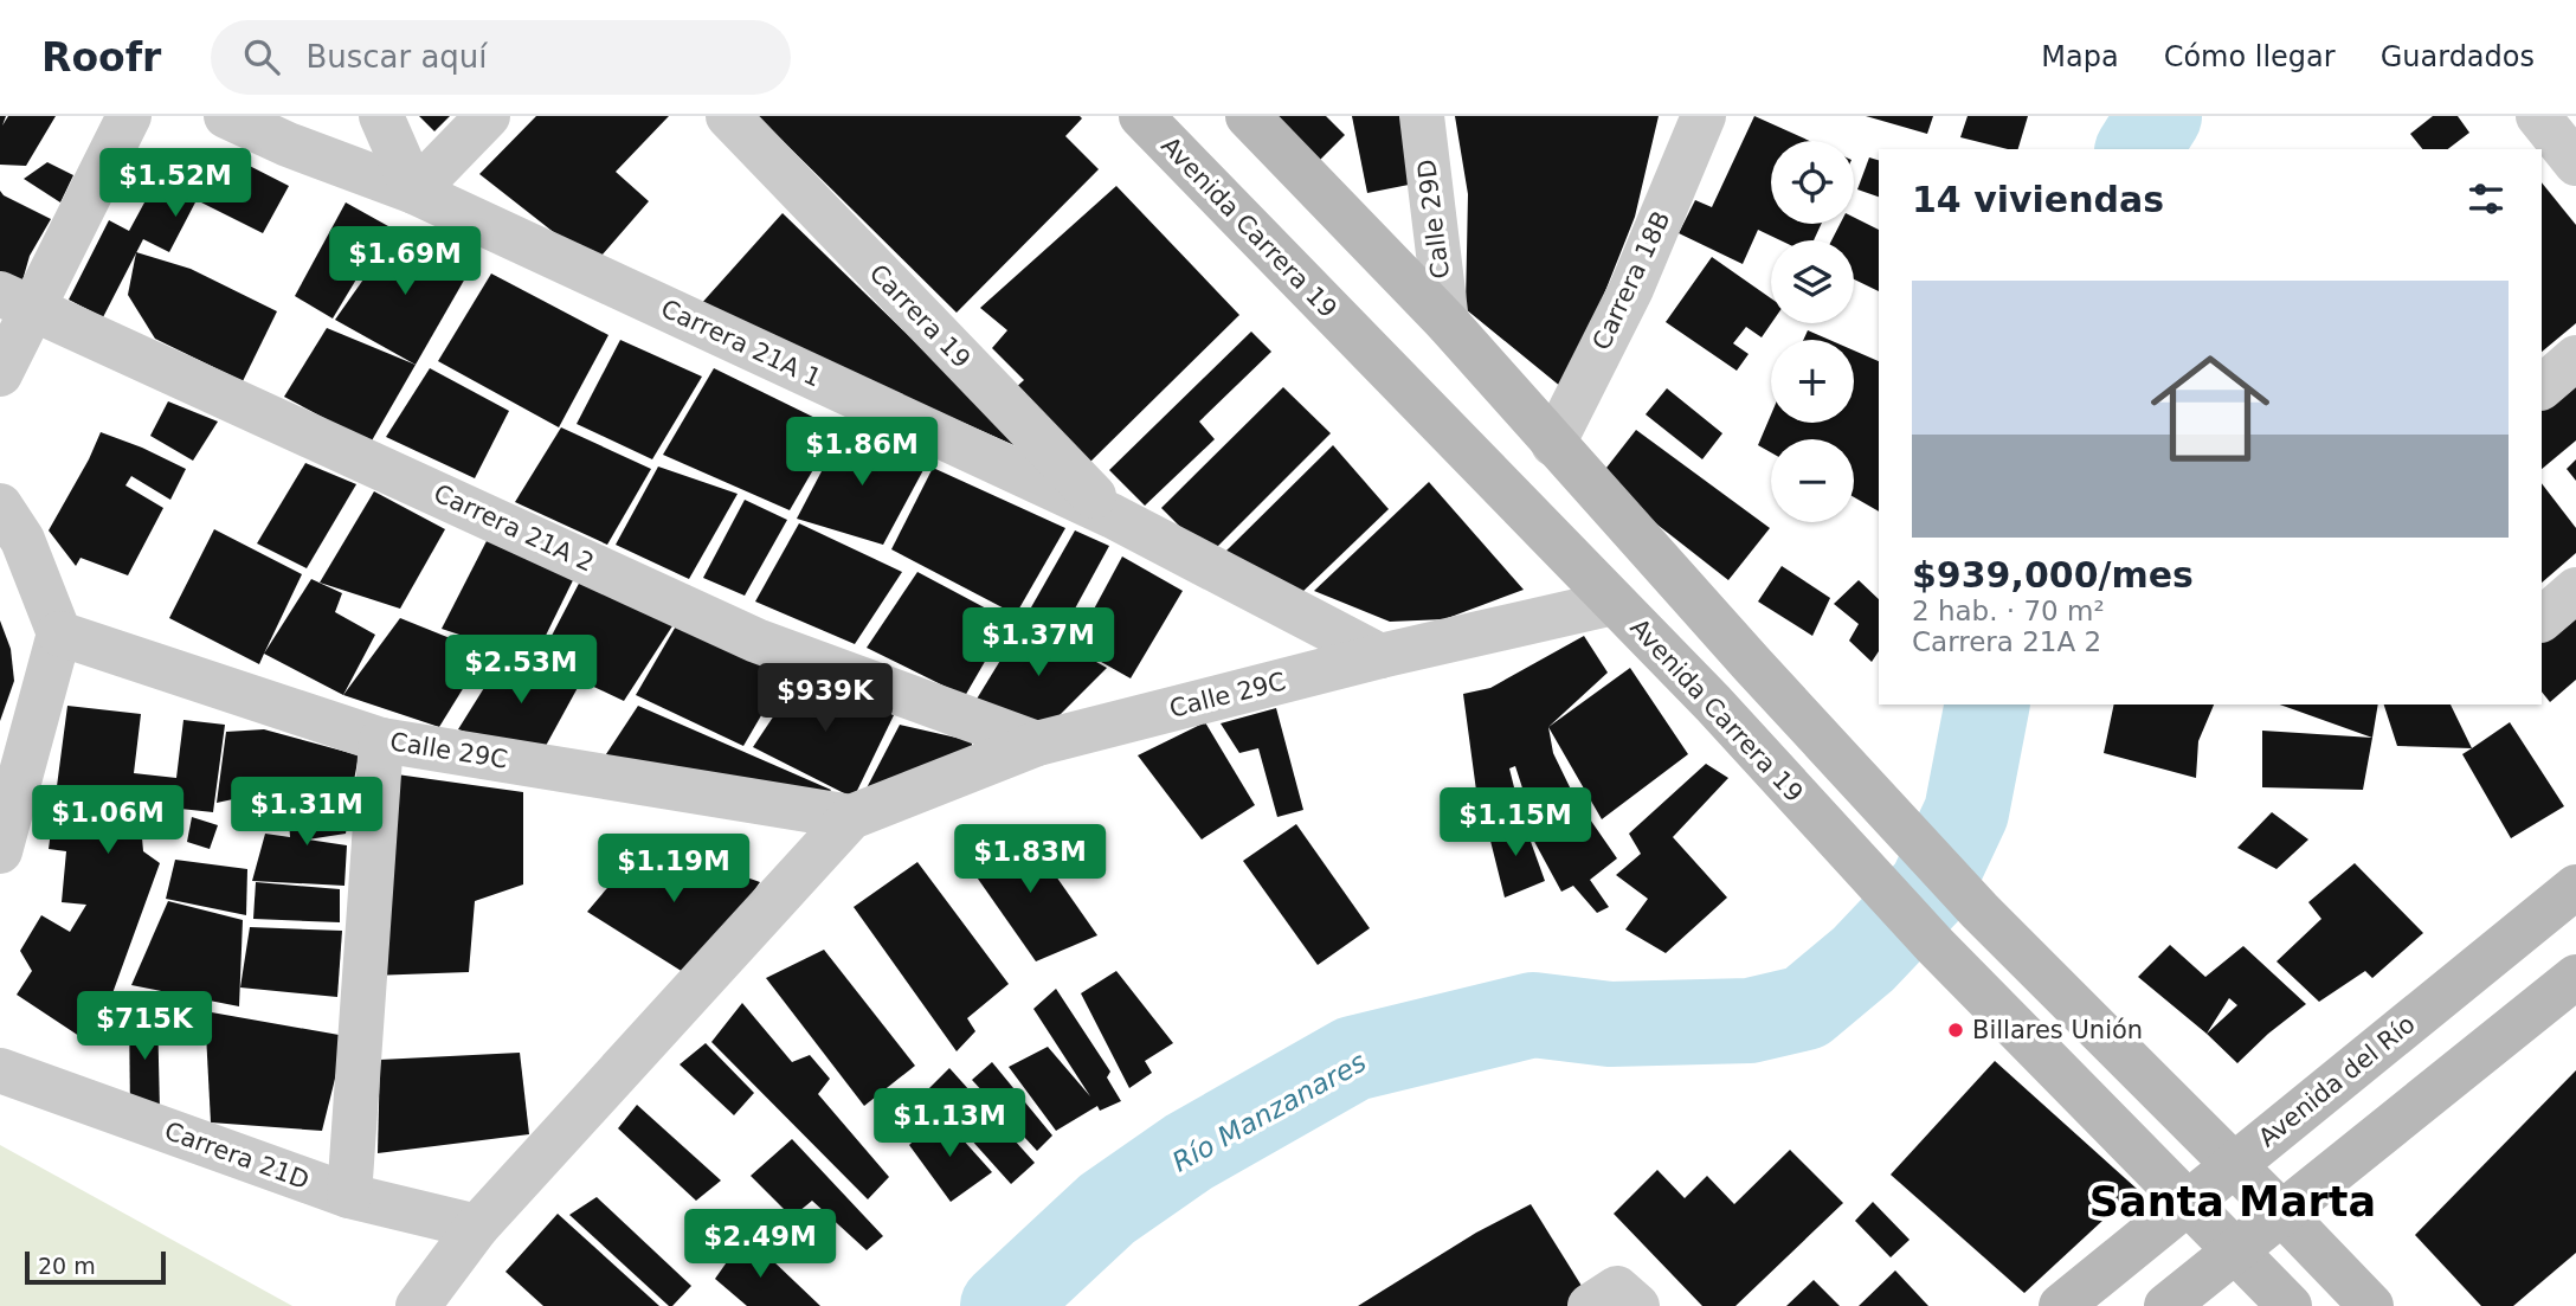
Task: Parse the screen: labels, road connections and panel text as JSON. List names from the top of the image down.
{
  "streets": {
    "main road": ["Avenida Carrera 19", "Avenida del Río"],
    "street": [
      "Calle 29D",
      "Carrera 18B",
      "Carrera 19",
      "Carrera 21A 1",
      "Carrera 21A 2",
      "Calle 29C",
      "Carrera 21D"
    ]
  },
  "crossings": [
    ["Avenida Carrera 19", "Calle 29C"],
    ["Avenida Carrera 19", "Avenida del Río"],
    ["Carrera 19", "Carrera 21A 1"],
    ["Carrera 21A 1", "Calle 29C"],
    ["Carrera 21A 2", "Calle 29C"],
    ["Calle 29C", "Carrera 21D"]
  ],
  "districts": ["Santa Marta"],
  "water": ["Río Manzanares"],
  "places": ["Billares Unión"],
  "scale_bar": "20 m",
  "page": {
    "header": "Roofr",
    "search": "Buscar aquí",
    "nav": ["Mapa", "Cómo llegar", "Guardados"],
    "map_buttons": ["+", "−"],
    "price": [
      "$1.52M",
      "$1.69M",
      "$1.86M",
      "$1.37M",
      "$2.53M",
      "$939K",
      "$1.31M",
      "$1.06M",
      "$1.15M",
      "$1.83M",
      "$1.19M",
      "$715K",
      "$1.13M",
      "$2.49M"
    ],
    "heading": "14 viviendas",
    "list": [
      {
        "name": "$939,000/mes",
        "note": "2 hab. · 70 m² · Carrera 21A 2"
      }
    ],
    "scale": "20 m"
  }
}
